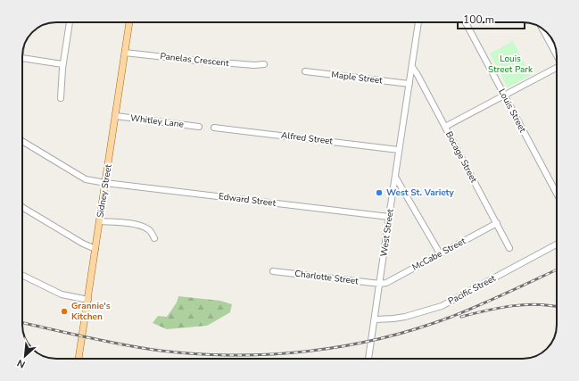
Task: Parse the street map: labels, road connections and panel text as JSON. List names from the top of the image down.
{
  "streets": {
    "main road": ["Sidney Street"],
    "street": [
      "Panelas Crescent",
      "Maple Street",
      "Louis Street",
      "Whitley Lane",
      "Alfred Street",
      "Bocage Street",
      "Edward Street",
      "West Street",
      "McCabe Street",
      "Charlotte Street",
      "Pacific Street"
    ]
  },
  "crossings": [
    ["Panelas Crescent", "Sidney Street"],
    ["Maple Street", "West Street"],
    ["Whitley Lane", "Sidney Street"],
    ["Alfred Street", "West Street"],
    ["Bocage Street", "West Street"],
    ["Bocage Street", "McCabe Street"],
    ["Sidney Street", "Edward Street"],
    ["Edward Street", "West Street"],
    ["West Street", "McCabe Street"],
    ["West Street", "Charlotte Street"],
    ["West Street", "Pacific Street"],
    ["McCabe Street", "Charlotte Street"]
  ],
  "parks": ["Louis Street Park"],
  "places": ["West St. Variety", "Grannie's Kitchen"],
  "scale_bar": "100 m",
  "north": "bottom left"
}
